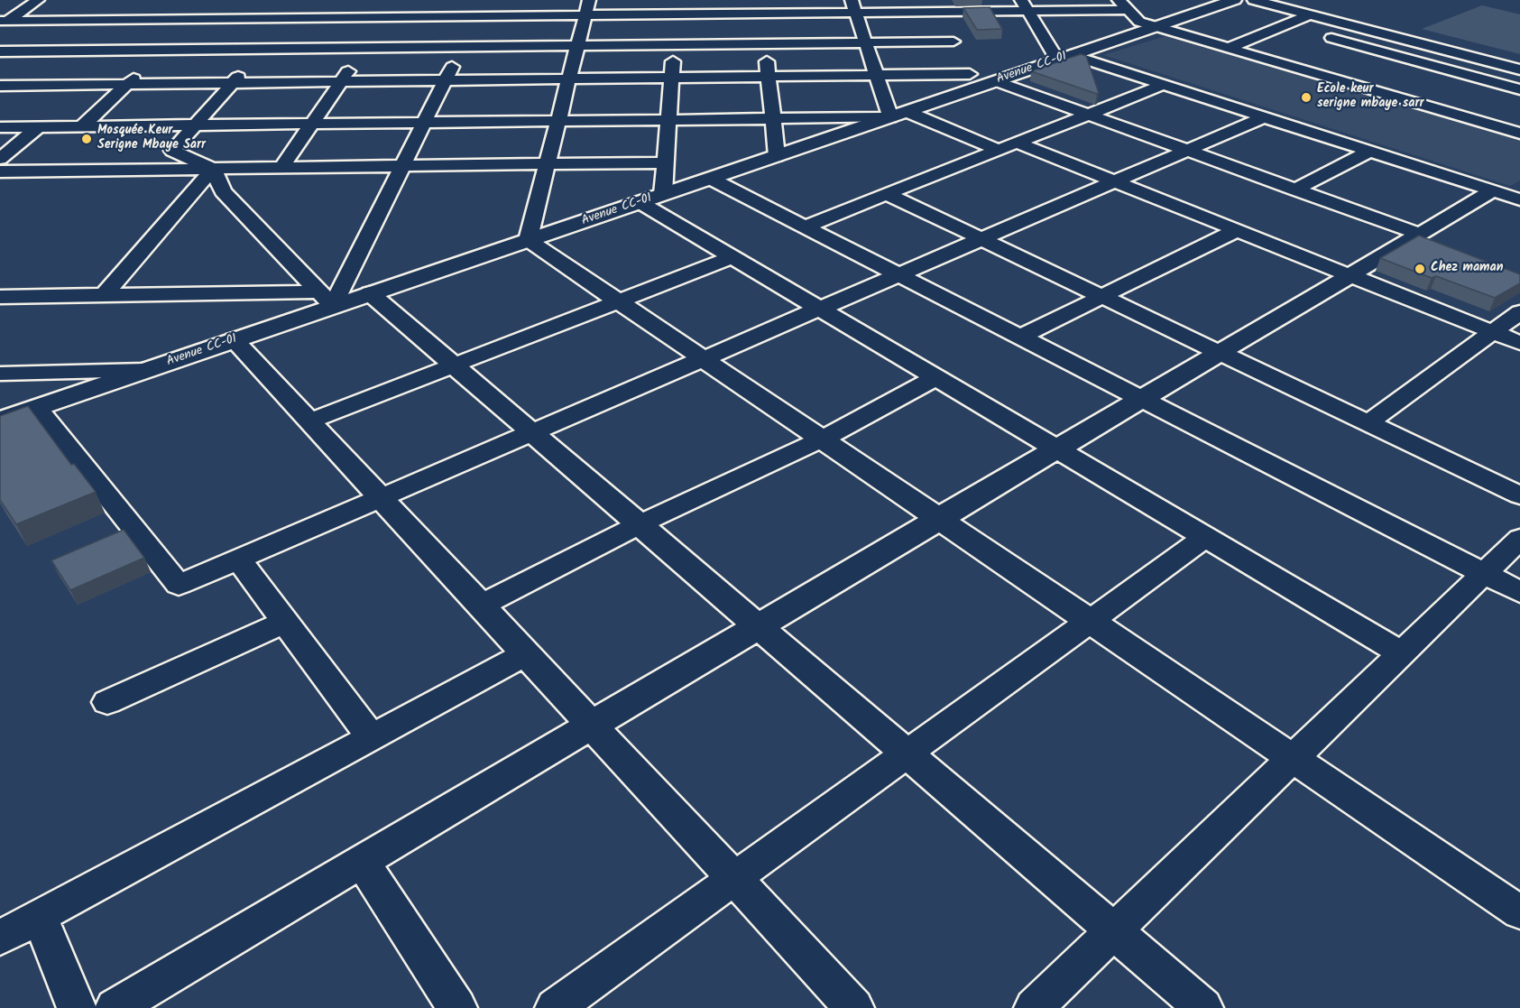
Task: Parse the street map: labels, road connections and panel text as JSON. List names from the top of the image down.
{
  "streets": {
    "main road": ["Avenue CC-01"]
  },
  "places": ["Ecole keur serigne mbaye sarr", "Mosquée Keur Serigne Mbaye Sarr", "Chez maman"]
}
